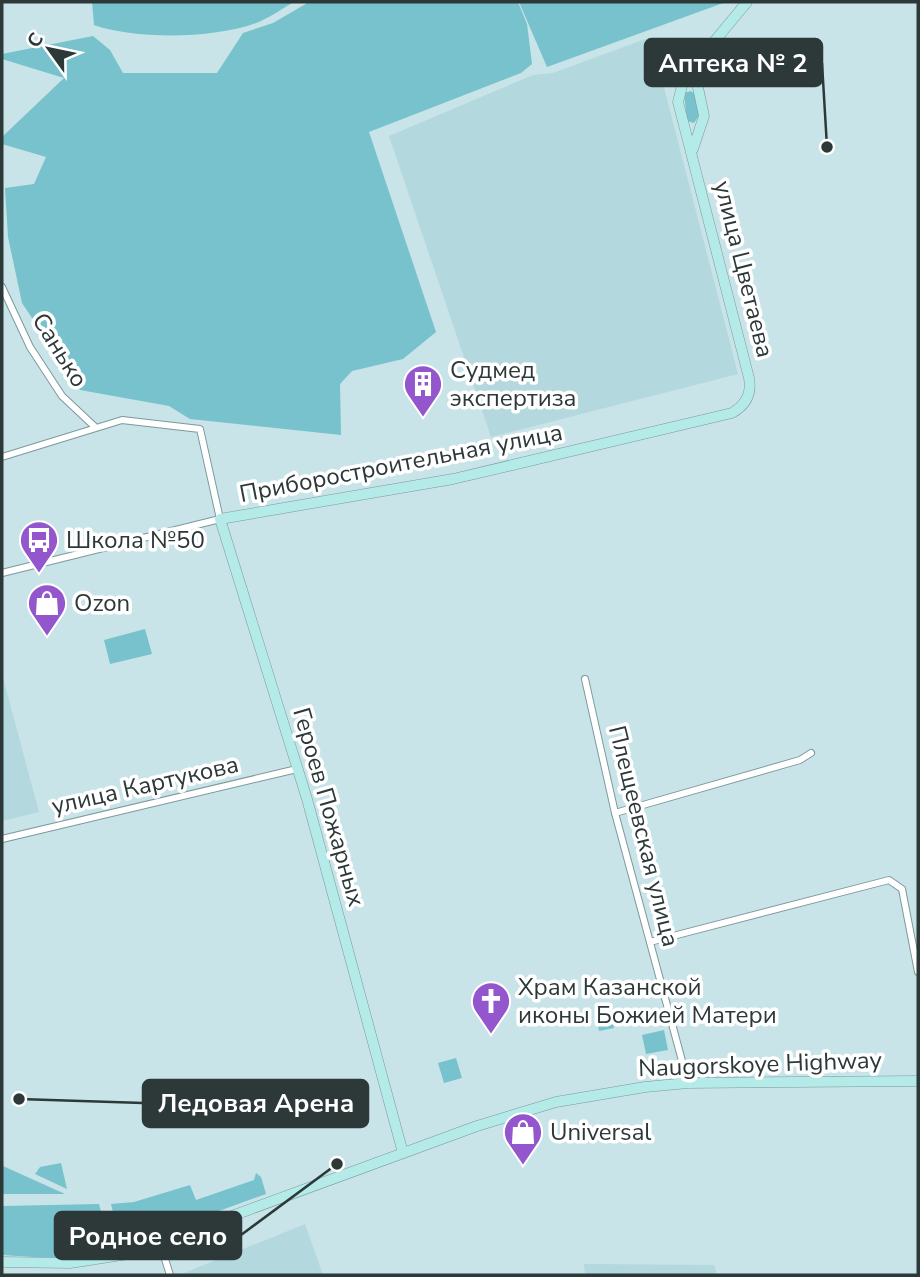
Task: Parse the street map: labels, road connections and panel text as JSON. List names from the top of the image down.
{
  "streets": {
    "main road": [
      "улица Цветаева",
      "Приборостроительная улица",
      "Героев Пожарных",
      "Naugorskoye Highway"
    ],
    "street": ["Санько", "улица Картукова", "Плещеевская улица"]
  },
  "crossings": [
    ["улица Цветаева", "Приборостроительная улица"],
    ["Санько", "Приборостроительная улица"],
    ["Приборостроительная улица", "Героев Пожарных"],
    ["улица Картукова", "Героев Пожарных"],
    ["Героев Пожарных", "Naugorskoye Highway"],
    ["Плещеевская улица", "Naugorskoye Highway"]
  ],
  "places": {
    "other": ["Аптека № 2", "Ледовая Арена", "Родное село"],
    "building": ["Судмед экспертиза"],
    "bus stop": ["Школа №50"],
    "shop": ["Ozon", "Universal"],
    "church": ["Храм Казанской иконы Божией Матери"]
  },
  "north": "top left"
}
